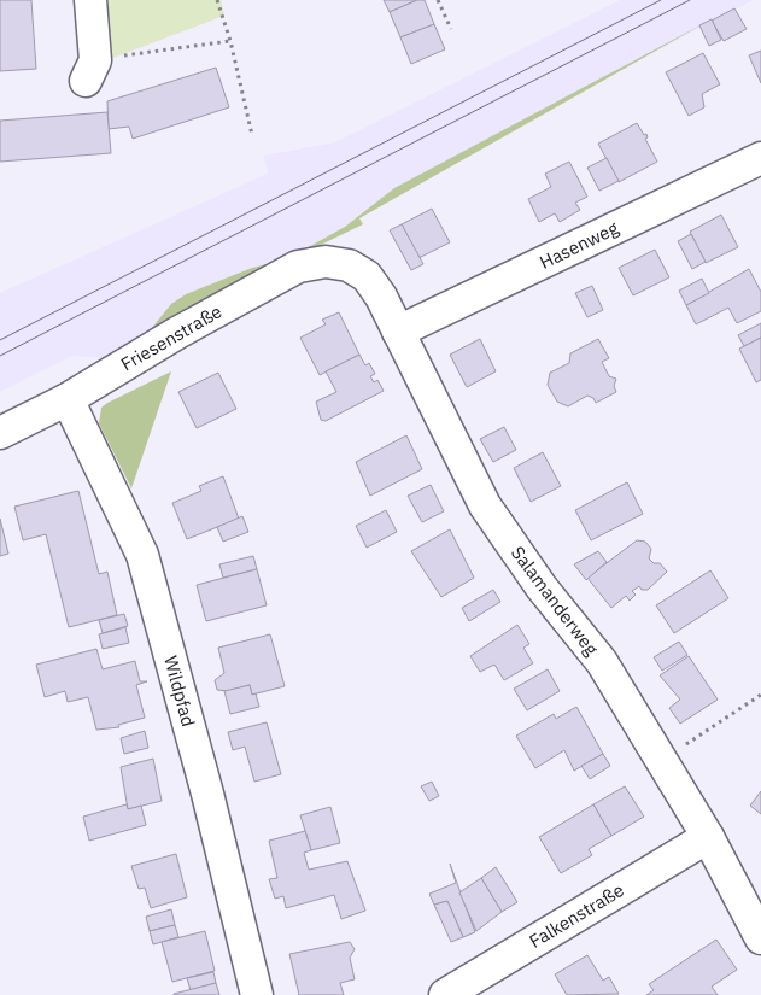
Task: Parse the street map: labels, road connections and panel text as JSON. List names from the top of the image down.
{
  "streets": {
    "street": [
      "Hasenweg",
      "Friesenstraße",
      "Salamanderweg",
      "Wildpfad",
      "Falkenstraße"
    ]
  },
  "crossings": [
    ["Hasenweg", "Salamanderweg"],
    ["Friesenstraße", "Salamanderweg"],
    ["Friesenstraße", "Wildpfad"],
    ["Salamanderweg", "Falkenstraße"]
  ]
}
